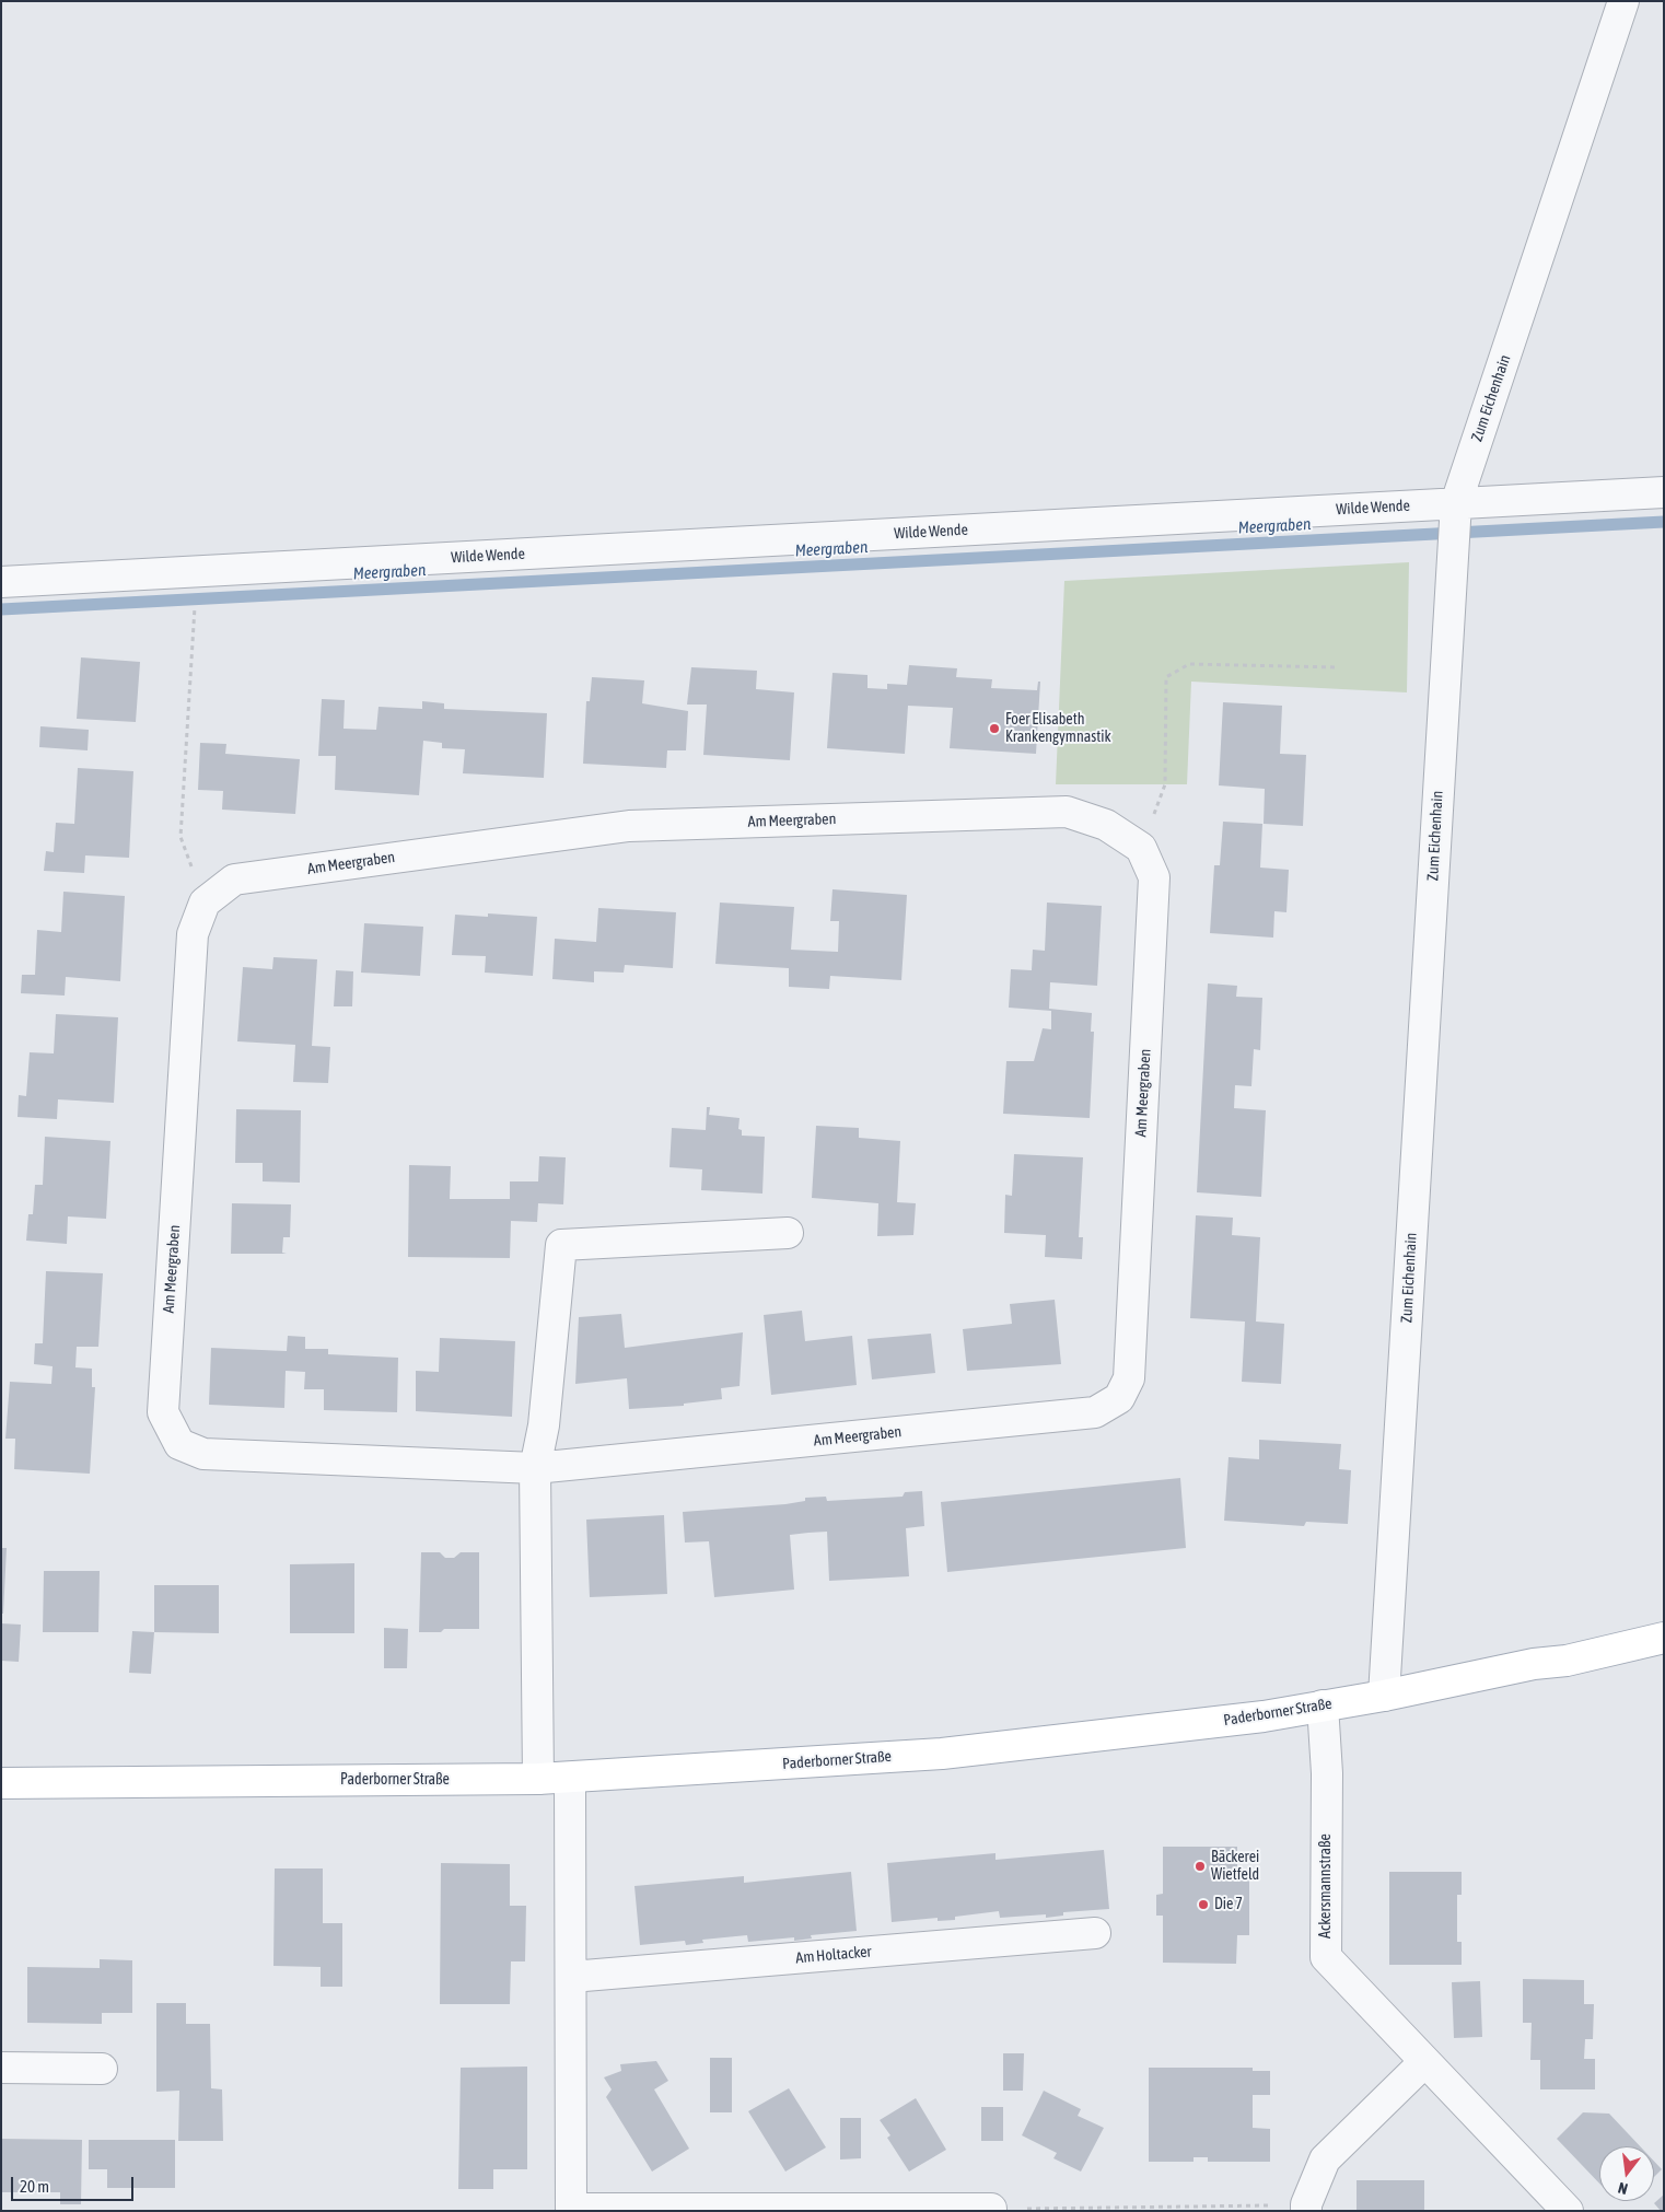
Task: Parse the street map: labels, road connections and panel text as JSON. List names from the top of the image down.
{
  "streets": {
    "main road": ["Paderborner Straße"],
    "street": [
      "Zum Eichenhain",
      "Wilde Wende",
      "Am Meergraben",
      "Ackersmannstraße",
      "Am Holtacker"
    ]
  },
  "crossings": [
    ["Zum Eichenhain", "Wilde Wende"],
    ["Zum Eichenhain", "Paderborner Straße"],
    ["Paderborner Straße", "Ackersmannstraße"]
  ],
  "water": ["Meergraben"],
  "places": ["Foer Elisabeth Krankengymnastik", "Bäckerei Wietfeld", "Die 7"],
  "scale_bar": "20 m",
  "north": "bottom"
}
